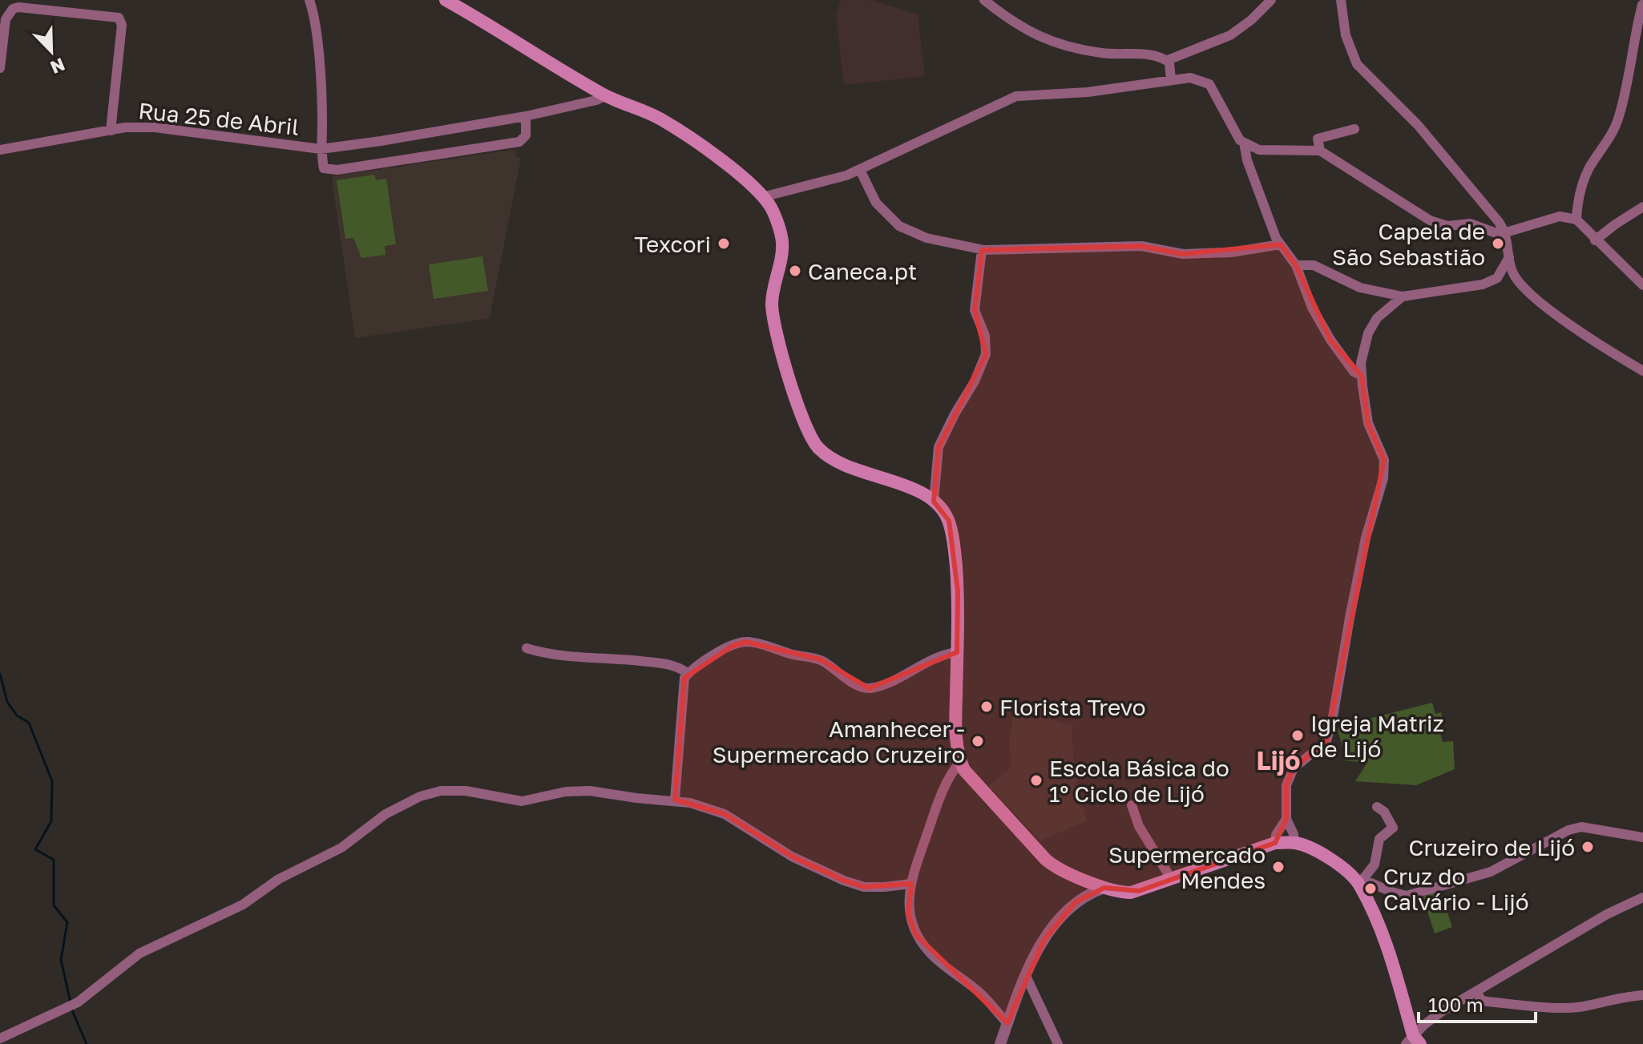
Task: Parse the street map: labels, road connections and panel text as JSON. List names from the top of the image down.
{
  "streets": {
    "street": ["Rua 25 de Abril"]
  },
  "districts": ["Lijó"],
  "places": [
    "Texcori",
    "Capela de São Sebastião",
    "Caneca.pt",
    "Florista Trevo",
    "Igreja Matriz de Lijó",
    "Amanhecer - Supermercado Cruzeiro",
    "Escola Básica do 1º Ciclo de Lijó",
    "Cruzeiro de Lijó",
    "Supermercado Mendes",
    "Cruz do Calvário - Lijó"
  ],
  "scale_bar": "100 m",
  "north": "bottom right"
}
